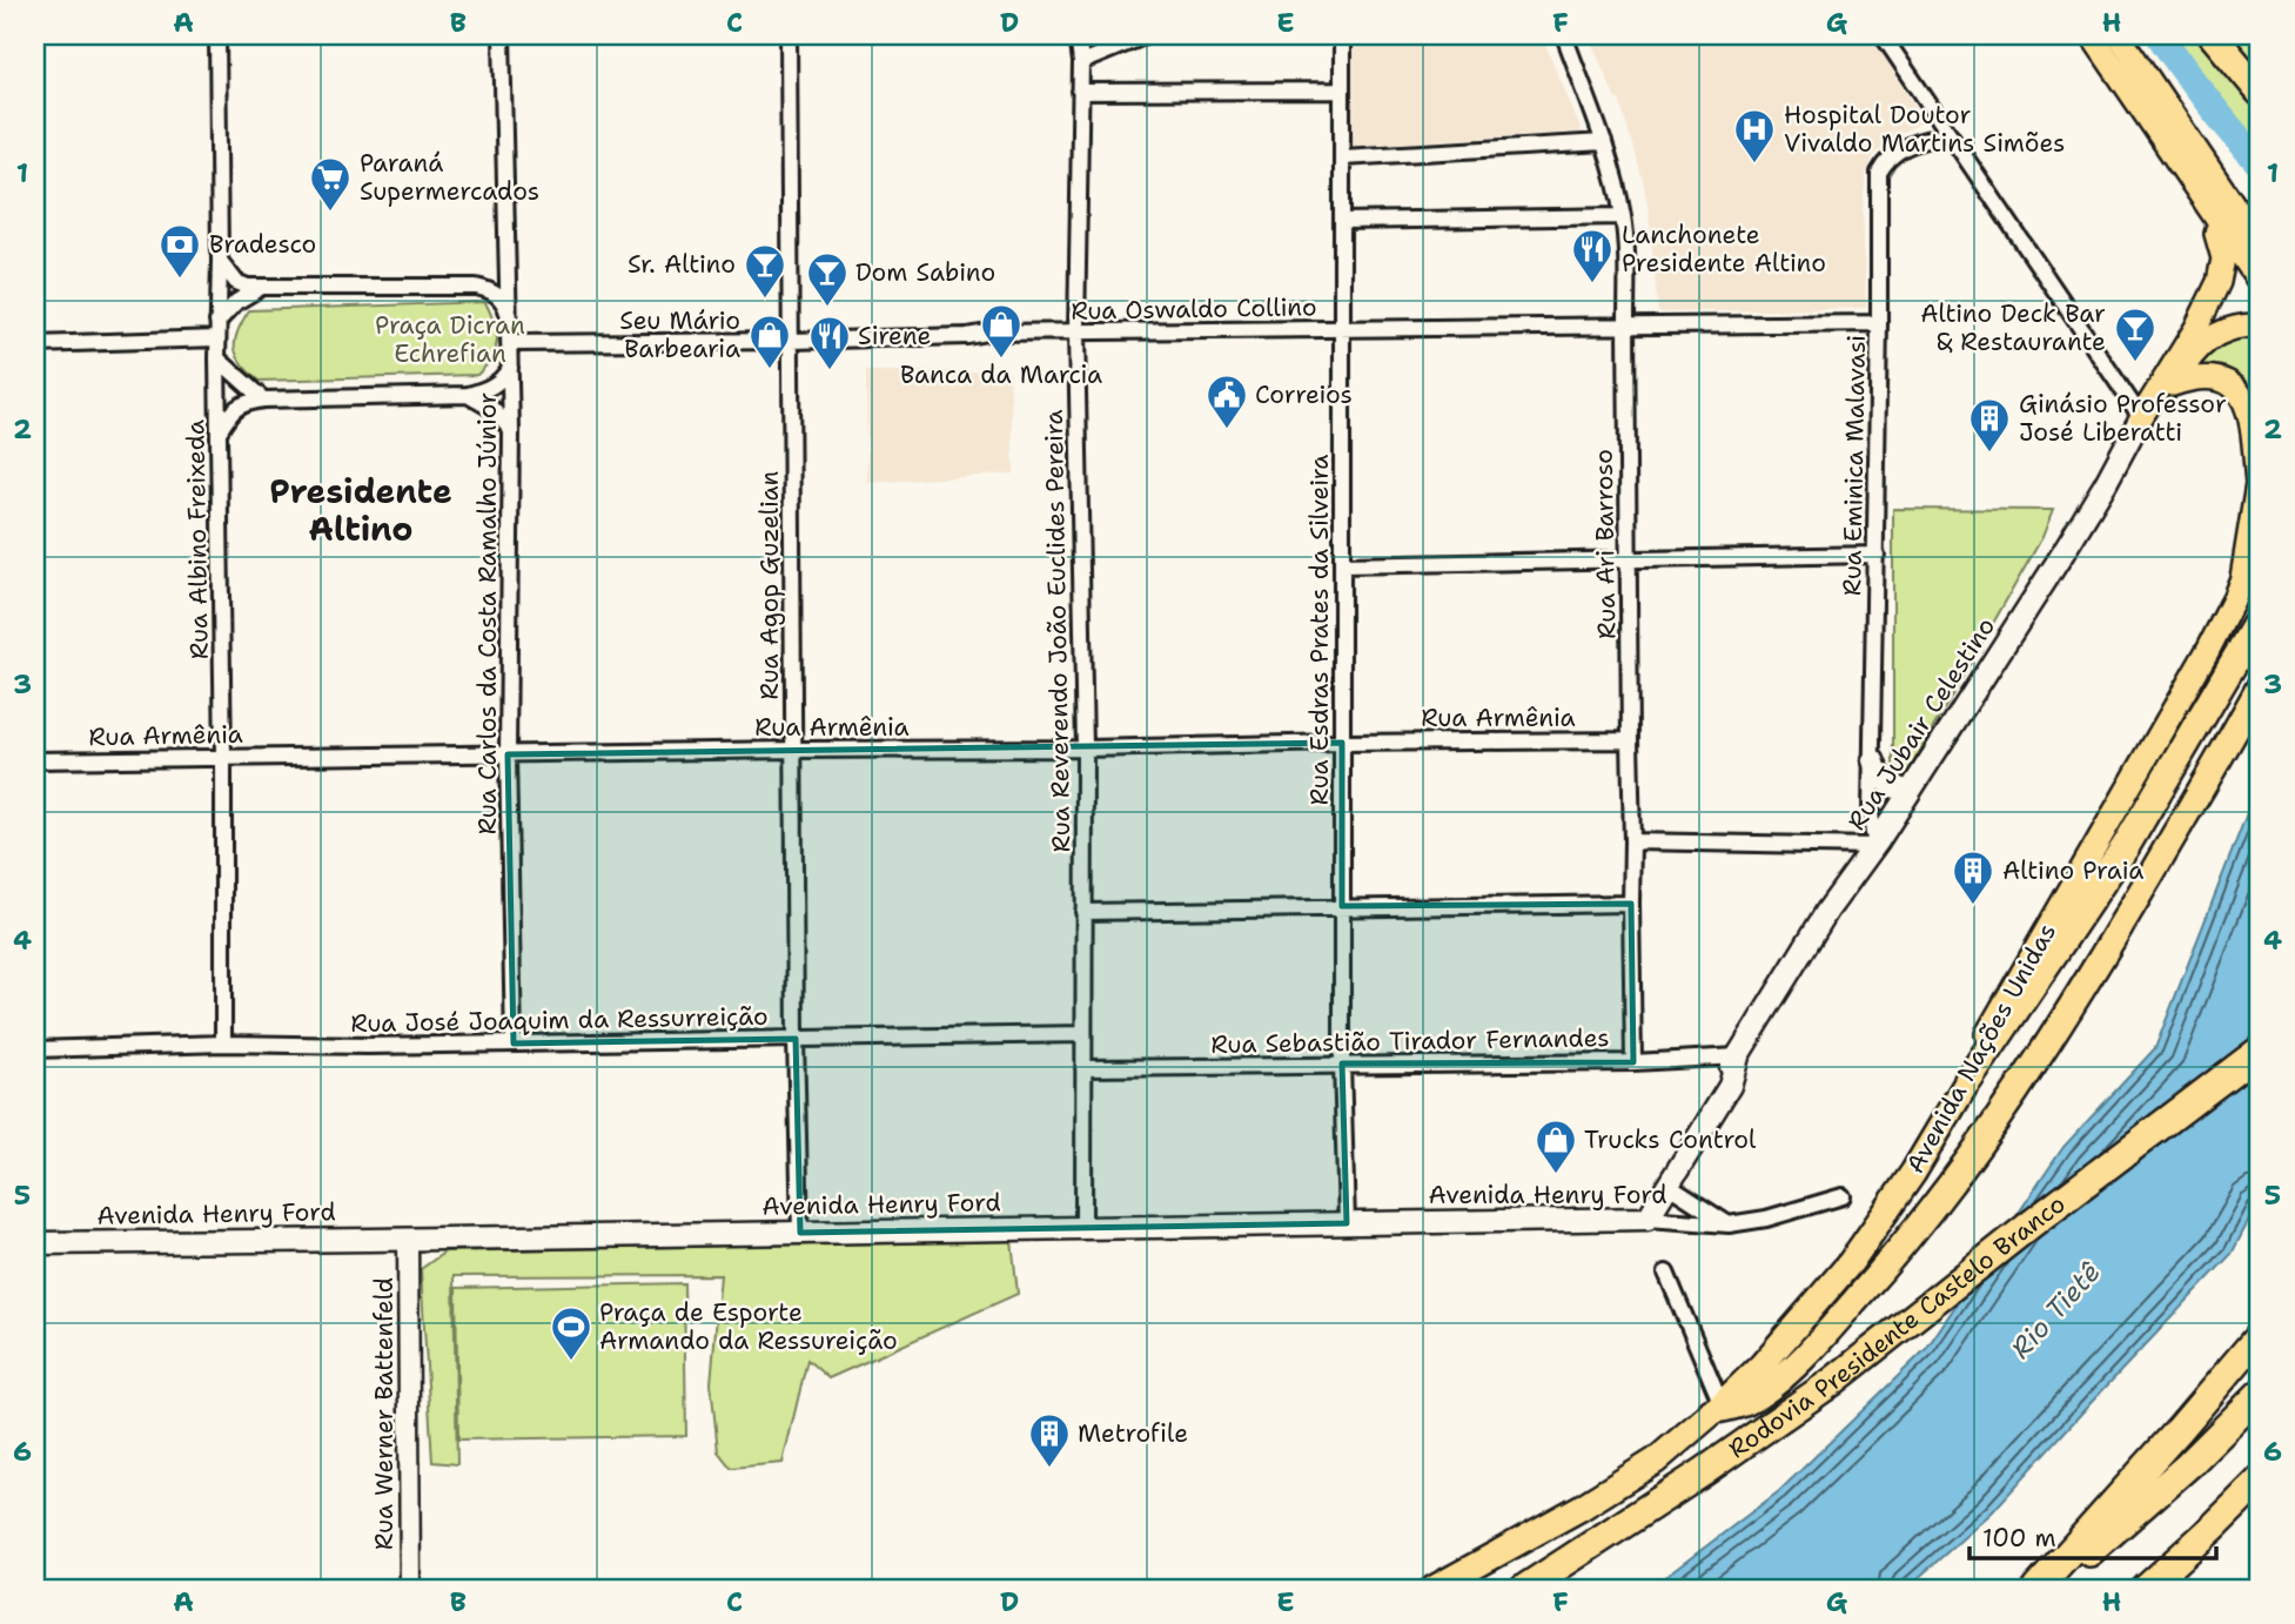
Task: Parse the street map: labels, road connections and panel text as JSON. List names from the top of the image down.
{
  "streets": {
    "highway": ["Avenida Nações Unidas", "Rodovia Presidente Castelo Branco"],
    "main road": ["Rua Jubair Celestino", "Avenida Henry Ford"],
    "street": [
      "Rua Oswaldo Collino",
      "Rua Eminica Malavasi",
      "Rua Albino Freixeda",
      "Rua Ari Barroso",
      "Rua Agop Guzelian",
      "Rua Carlos da Costa Ramalho Júnior",
      "Rua Esdras Prates da Silveira",
      "Rua Reverendo João Euclides Pereira",
      "Rua Armênia",
      "Rua José Joaquim da Ressurreição",
      "Rua Sebastião Tirador Fernandes",
      "Rua Werner Battenfeld"
    ]
  },
  "crossings": [
    ["Rua Oswaldo Collino", "Rua Eminica Malavasi"],
    ["Rua Oswaldo Collino", "Rua Ari Barroso"],
    ["Rua Oswaldo Collino", "Rua Agop Guzelian"],
    ["Rua Oswaldo Collino", "Rua Carlos da Costa Ramalho Júnior"],
    ["Rua Oswaldo Collino", "Rua Esdras Prates da Silveira"],
    ["Rua Oswaldo Collino", "Rua Reverendo João Euclides Pereira"],
    ["Rua Eminica Malavasi", "Rua Jubair Celestino"],
    ["Rua Albino Freixeda", "Rua Armênia"],
    ["Rua Albino Freixeda", "Rua José Joaquim da Ressurreição"],
    ["Rua Ari Barroso", "Rua Armênia"],
    ["Rua Ari Barroso", "Rua Sebastião Tirador Fernandes"],
    ["Rua Agop Guzelian", "Rua Armênia"],
    ["Rua Agop Guzelian", "Rua José Joaquim da Ressurreição"],
    ["Rua Agop Guzelian", "Avenida Henry Ford"],
    ["Rua Carlos da Costa Ramalho Júnior", "Rua Armênia"],
    ["Rua Carlos da Costa Ramalho Júnior", "Rua José Joaquim da Ressurreição"],
    ["Rua Esdras Prates da Silveira", "Rua Armênia"],
    ["Rua Esdras Prates da Silveira", "Rua Sebastião Tirador Fernandes"],
    ["Rua Esdras Prates da Silveira", "Avenida Henry Ford"],
    ["Rua Reverendo João Euclides Pereira", "Rua Armênia"],
    ["Rua Reverendo João Euclides Pereira", "Rua José Joaquim da Ressurreição"],
    ["Rua Reverendo João Euclides Pereira", "Rua Sebastião Tirador Fernandes"],
    ["Rua Reverendo João Euclides Pereira", "Avenida Henry Ford"],
    ["Rua Jubair Celestino", "Rua Sebastião Tirador Fernandes"],
    ["Rua Jubair Celestino", "Avenida Henry Ford"],
    ["Avenida Henry Ford", "Rua Werner Battenfeld"]
  ],
  "districts": ["Presidente Altino"],
  "water": ["Rio Tietê"],
  "parks": ["Praça Dicran Echrefian"],
  "places": {
    "hospital": ["Hospital Doutor Vivaldo Martins Simões"],
    "supermarket": ["Paraná Supermercados"],
    "bank": ["Bradesco"],
    "restaurant": ["Lanchonete Presidente Altino", "Sirene"],
    "bar": ["Sr. Altino", "Dom Sabino", "Altino Deck Bar & Restaurante"],
    "shop": ["Banca da Marcia", "Seu Mário Barbearia", "Trucks Control"],
    "public building": ["Correios"],
    "building": ["Ginásio Professor José Liberatti", "Altino Praia", "Metrofile"],
    "sports": ["Praça de Esporte Armando da Ressureição"]
  },
  "scale_bar": "100 m",
  "grid": {
    "columns": [
      "A",
      "B",
      "C",
      "D",
      "E",
      "F",
      "G",
      "H"
    ],
    "rows": [
      "1",
      "2",
      "3",
      "4",
      "5",
      "6"
    ]
  }
}
